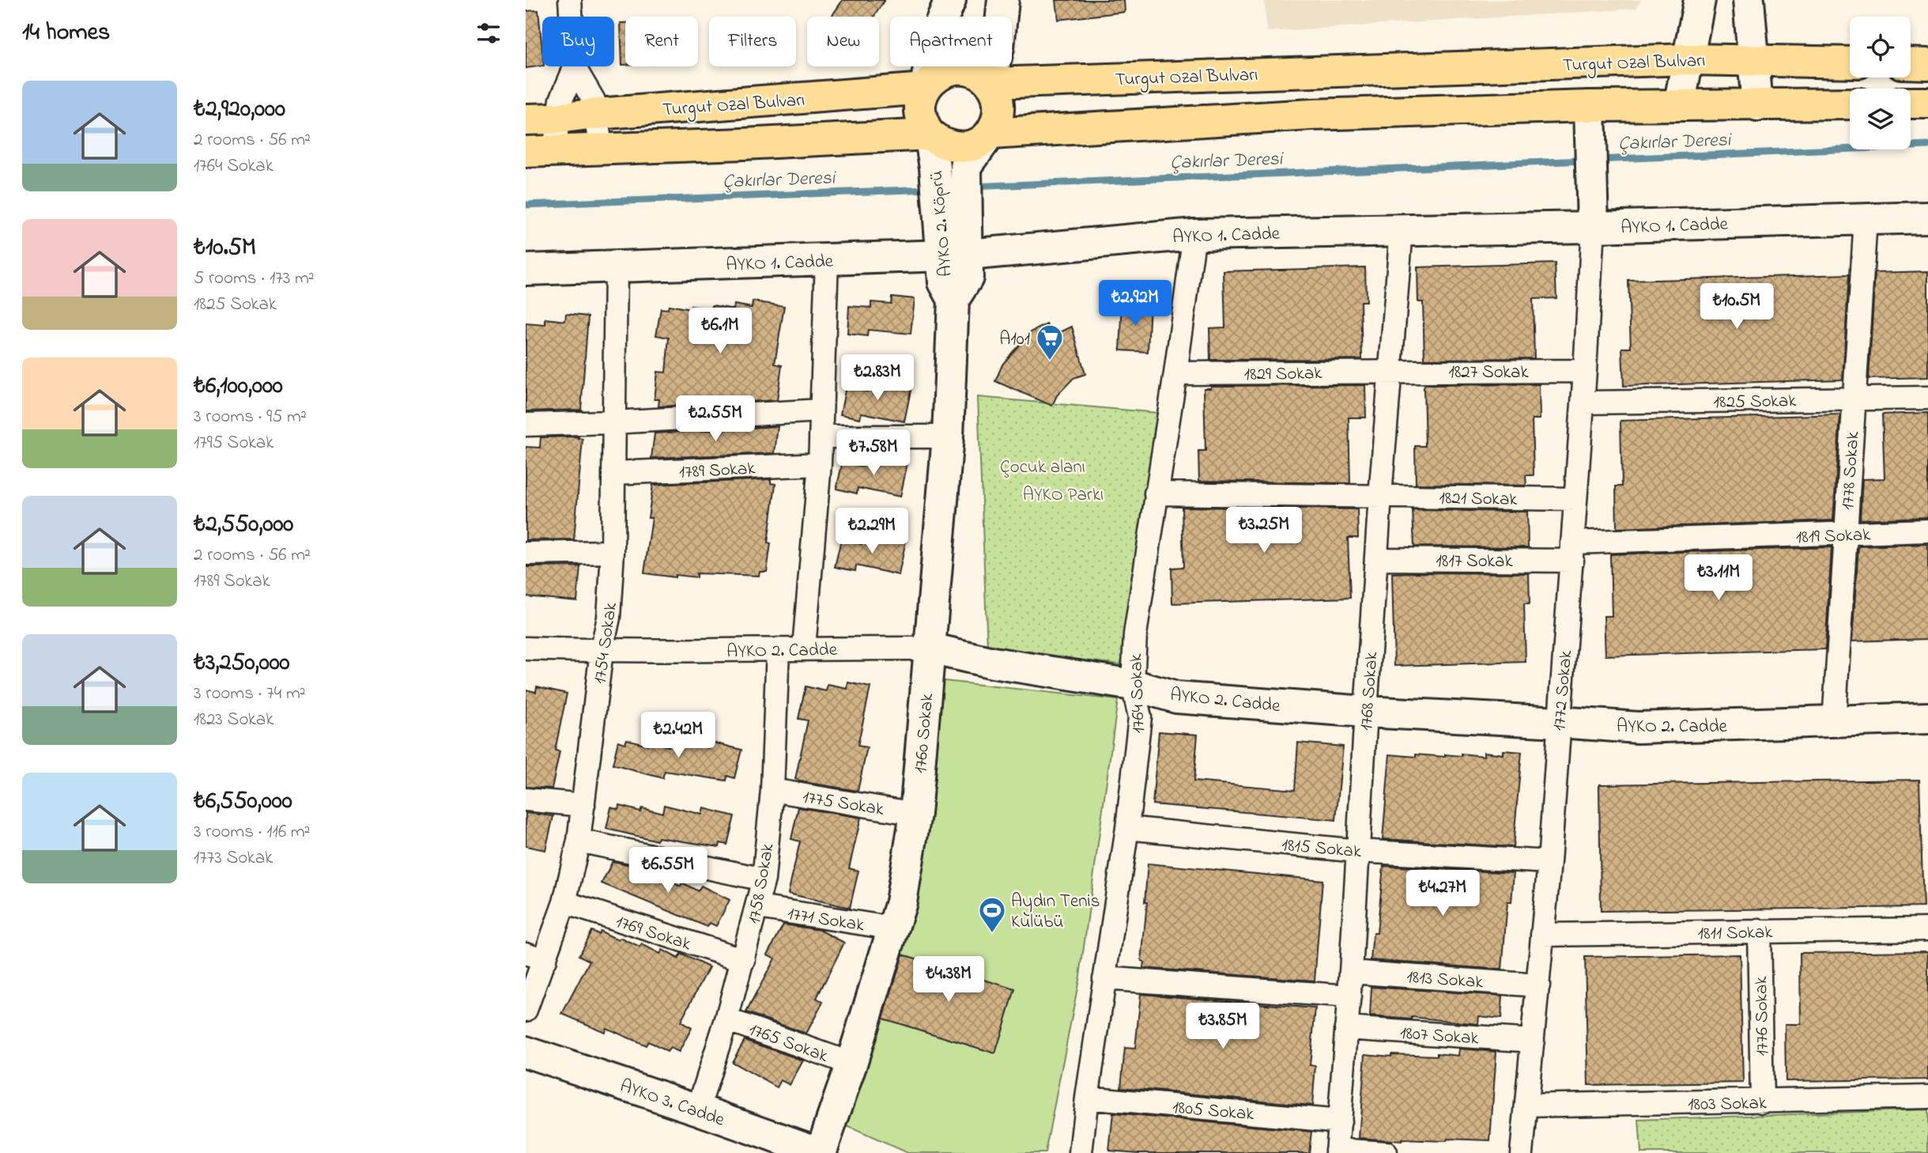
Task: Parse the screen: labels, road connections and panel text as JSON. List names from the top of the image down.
{
  "streets": {
    "main road": ["Turgut Ozal Bulvarı"],
    "street": [
      "AYKO 2. Köprü",
      "AYKO 1. Cadde",
      "1827 Sokak",
      "1829 Sokak",
      "1825 Sokak",
      "1789 Sokak",
      "1778 Sokak",
      "1821 Sokak",
      "1819 Sokak",
      "1817 Sokak",
      "1754 Sokak",
      "AYKO 2. Cadde",
      "1772 Sokak",
      "1768 Sokak",
      "1764 Sokak",
      "1760 Sokak",
      "1775 Sokak",
      "1815 Sokak",
      "1758 Sokak",
      "1771 Sokak",
      "1769 Sokak",
      "1811 Sokak",
      "1813 Sokak",
      "1776 Sokak",
      "1807 Sokak",
      "1765 Sokak",
      "AYKO 3. Cadde",
      "1803 Sokak",
      "1805 Sokak"
    ]
  },
  "crossings": [
    ["Turgut Ozal Bulvarı", "AYKO 2. Köprü"],
    ["AYKO 2. Köprü", "AYKO 1. Cadde"],
    ["AYKO 2. Köprü", "1760 Sokak"],
    ["AYKO 1. Cadde", "1778 Sokak"],
    ["AYKO 1. Cadde", "1754 Sokak"],
    ["AYKO 1. Cadde", "1772 Sokak"],
    ["AYKO 1. Cadde", "1768 Sokak"],
    ["AYKO 1. Cadde", "1764 Sokak"],
    ["1827 Sokak", "1829 Sokak"],
    ["1827 Sokak", "1772 Sokak"],
    ["1827 Sokak", "1768 Sokak"],
    ["1829 Sokak", "1768 Sokak"],
    ["1829 Sokak", "1764 Sokak"],
    ["1825 Sokak", "1778 Sokak"],
    ["1825 Sokak", "1772 Sokak"],
    ["1789 Sokak", "1754 Sokak"],
    ["1778 Sokak", "1819 Sokak"],
    ["1778 Sokak", "AYKO 2. Cadde"],
    ["1821 Sokak", "1772 Sokak"],
    ["1821 Sokak", "1768 Sokak"],
    ["1821 Sokak", "1764 Sokak"],
    ["1819 Sokak", "1817 Sokak"],
    ["1819 Sokak", "1772 Sokak"],
    ["1817 Sokak", "1772 Sokak"],
    ["1817 Sokak", "1768 Sokak"],
    ["1754 Sokak", "AYKO 2. Cadde"],
    ["1754 Sokak", "1769 Sokak"],
    ["AYKO 2. Cadde", "1772 Sokak"],
    ["AYKO 2. Cadde", "1768 Sokak"],
    ["AYKO 2. Cadde", "1764 Sokak"],
    ["AYKO 2. Cadde", "1760 Sokak"],
    ["AYKO 2. Cadde", "1758 Sokak"],
    ["1772 Sokak", "1815 Sokak"],
    ["1772 Sokak", "1811 Sokak"],
    ["1772 Sokak", "1813 Sokak"],
    ["1772 Sokak", "1807 Sokak"],
    ["1772 Sokak", "1803 Sokak"],
    ["1768 Sokak", "1815 Sokak"],
    ["1768 Sokak", "1813 Sokak"],
    ["1768 Sokak", "1807 Sokak"],
    ["1768 Sokak", "1805 Sokak"],
    ["1764 Sokak", "1815 Sokak"],
    ["1764 Sokak", "1805 Sokak"],
    ["1760 Sokak", "1775 Sokak"],
    ["1760 Sokak", "1771 Sokak"],
    ["1760 Sokak", "1765 Sokak"],
    ["1760 Sokak", "AYKO 3. Cadde"],
    ["1775 Sokak", "1758 Sokak"],
    ["1758 Sokak", "1771 Sokak"],
    ["1758 Sokak", "1769 Sokak"],
    ["1758 Sokak", "1765 Sokak"],
    ["1758 Sokak", "AYKO 3. Cadde"],
    ["1811 Sokak", "1776 Sokak"],
    ["1776 Sokak", "1803 Sokak"]
  ],
  "water": ["Çakırlar Deresi"],
  "parks": ["Çocuk alanı", "AYKO Parkı"],
  "places": {
    "supermarket": ["A101"],
    "sports": ["Aydın Tenis Kulübü"]
  },
  "page": {
    "heading": "14 homes",
    "chip": [
      "Buy",
      "Rent",
      "Filters",
      "New",
      "Apartment"
    ],
    "list": [
      {
        "name": "₺2,920,000",
        "note": "2 rooms · 56 m² · 1764 Sokak"
      },
      {
        "name": "₺10.5M",
        "note": "5 rooms · 173 m² · 1825 Sokak"
      },
      {
        "name": "₺6,100,000",
        "note": "3 rooms · 95 m² · 1795 Sokak"
      },
      {
        "name": "₺2,550,000",
        "note": "2 rooms · 56 m² · 1789 Sokak"
      },
      {
        "name": "₺3,250,000",
        "note": "3 rooms · 74 m² · 1823 Sokak"
      },
      {
        "name": "₺6,550,000",
        "note": "3 rooms · 116 m² · 1773 Sokak"
      }
    ],
    "price": [
      "₺2.92M",
      "₺10.5M",
      "₺6.1M",
      "₺2.83M",
      "₺2.55M",
      "₺7.58M",
      "₺3.25M",
      "₺2.29M",
      "₺3.11M",
      "₺2.42M",
      "₺6.55M",
      "₺4.27M",
      "₺4.38M",
      "₺3.85M"
    ]
  }
}
